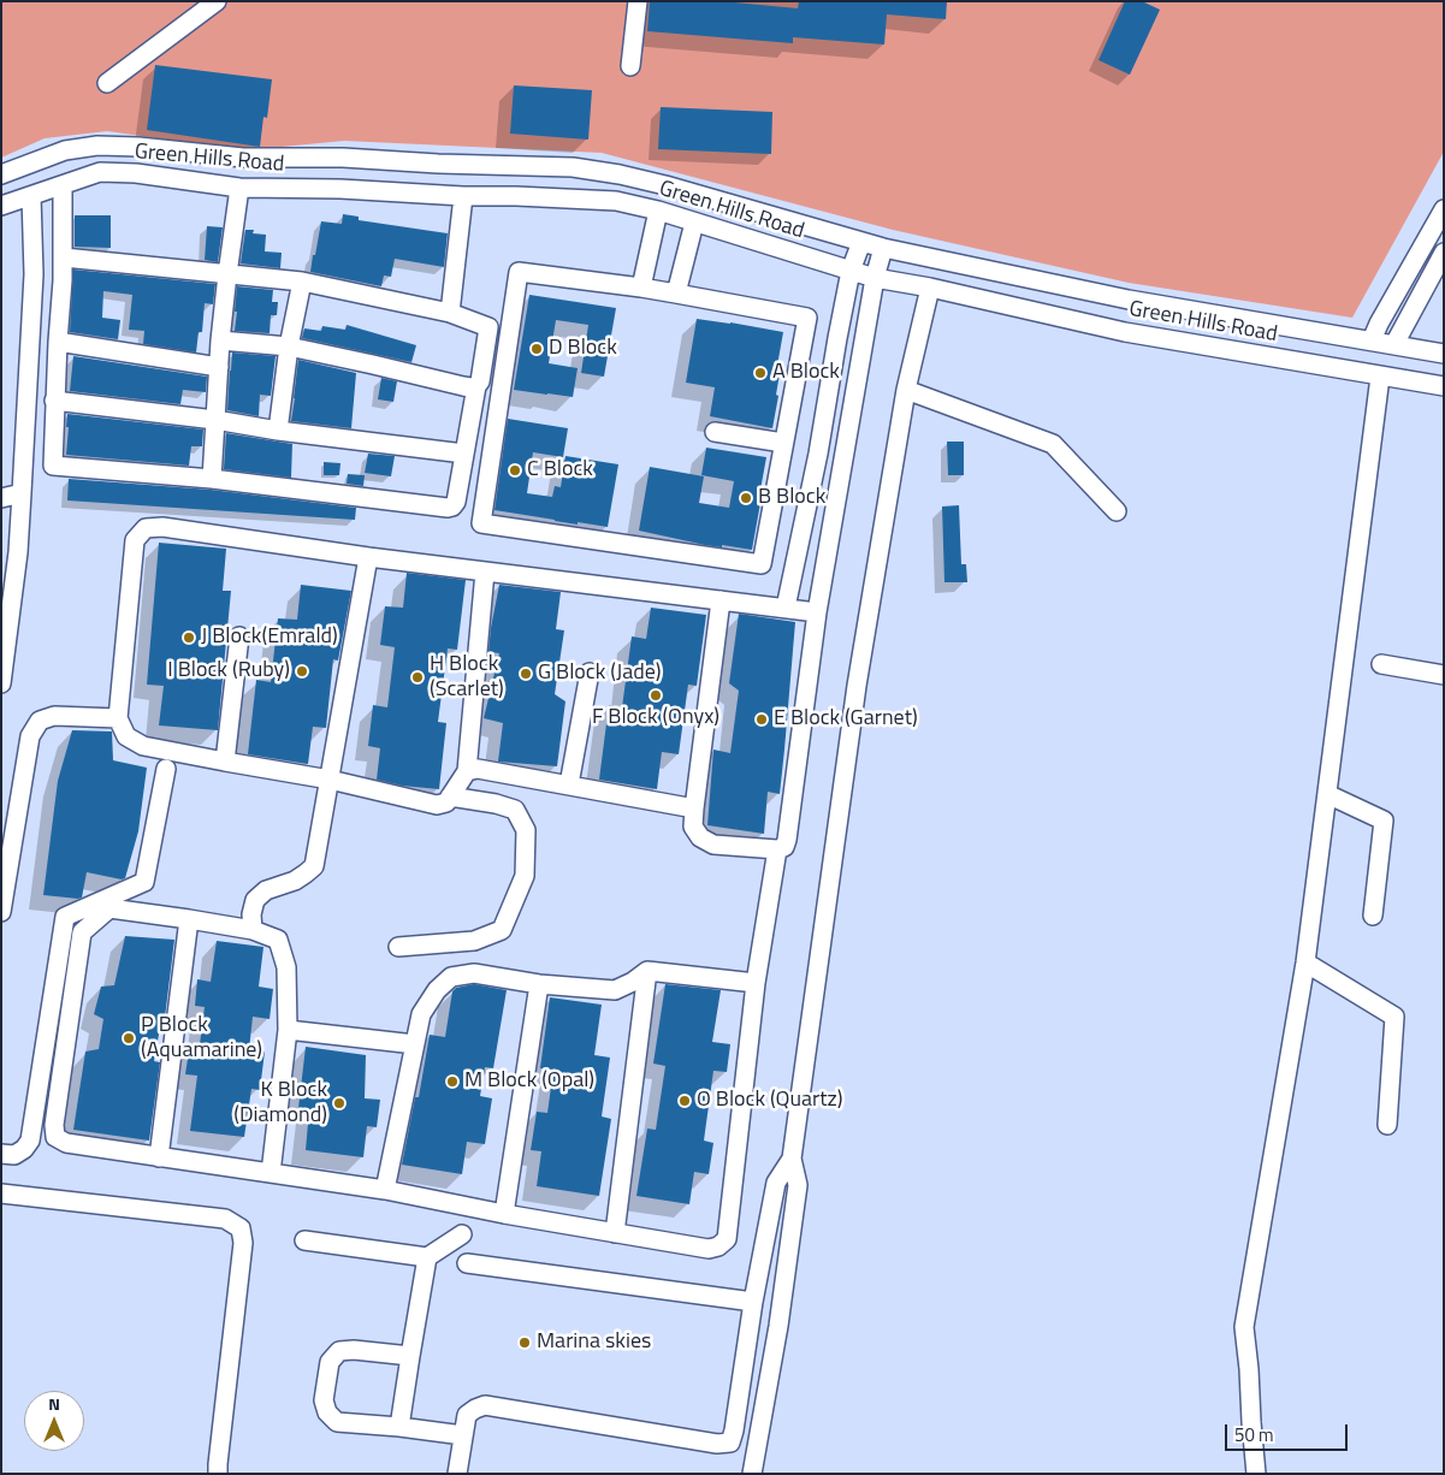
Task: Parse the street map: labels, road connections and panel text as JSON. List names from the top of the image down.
{
  "streets": {
    "street": ["Green Hills Road"]
  },
  "places": [
    "D Block",
    "A Block",
    "C Block",
    "B Block",
    "J Block(Emrald)",
    "I Block (Ruby)",
    "G Block (Jade)",
    "H Block (Scarlet)",
    "F Block (Onyx)",
    "E Block (Garnet)",
    "P Block (Aquamarine)",
    "M Block (Opal)",
    "O Block (Quartz)",
    "K Block (Diamond)",
    "Marina skies"
  ],
  "scale_bar": "50 m",
  "north": "top"
}
